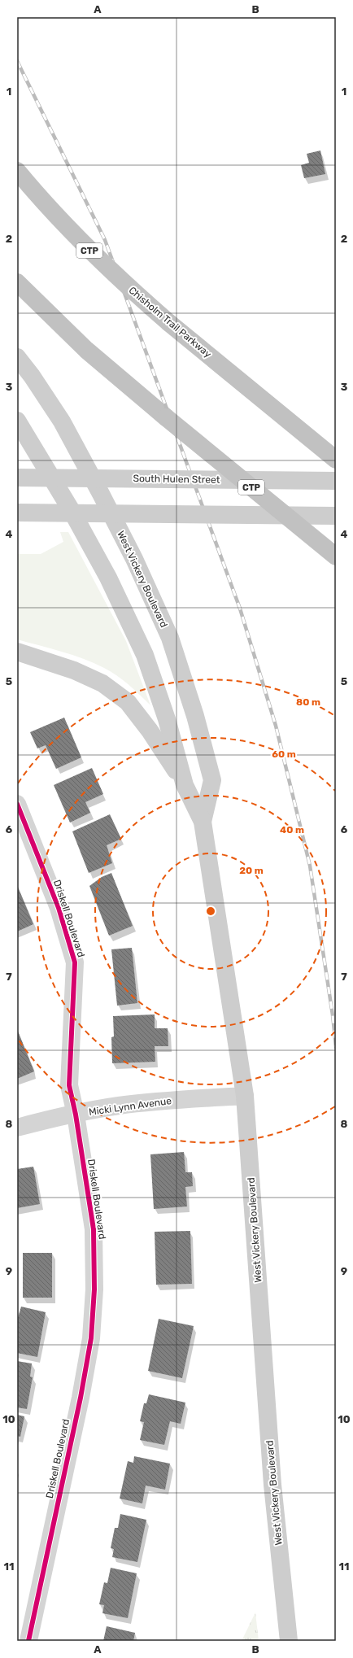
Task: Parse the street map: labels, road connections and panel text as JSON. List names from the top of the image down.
{
  "streets": {
    "highway": ["CTP", "Chisholm Trail Parkway"],
    "main road": ["South Hulen Street", "West Vickery Boulevard"],
    "street": ["Driskell Boulevard", "Micki Lynn Avenue"]
  },
  "crossings": [
    ["West Vickery Boulevard", "Micki Lynn Avenue"],
    ["Driskell Boulevard", "Micki Lynn Avenue"]
  ],
  "grid": {
    "columns": ["A", "B"],
    "rows": [
      "1",
      "2",
      "3",
      "4",
      "5",
      "6",
      "7",
      "8",
      "9",
      "10",
      "11"
    ]
  },
  "rings": [
    "80 m",
    "60 m",
    "40 m",
    "20 m"
  ]
}
